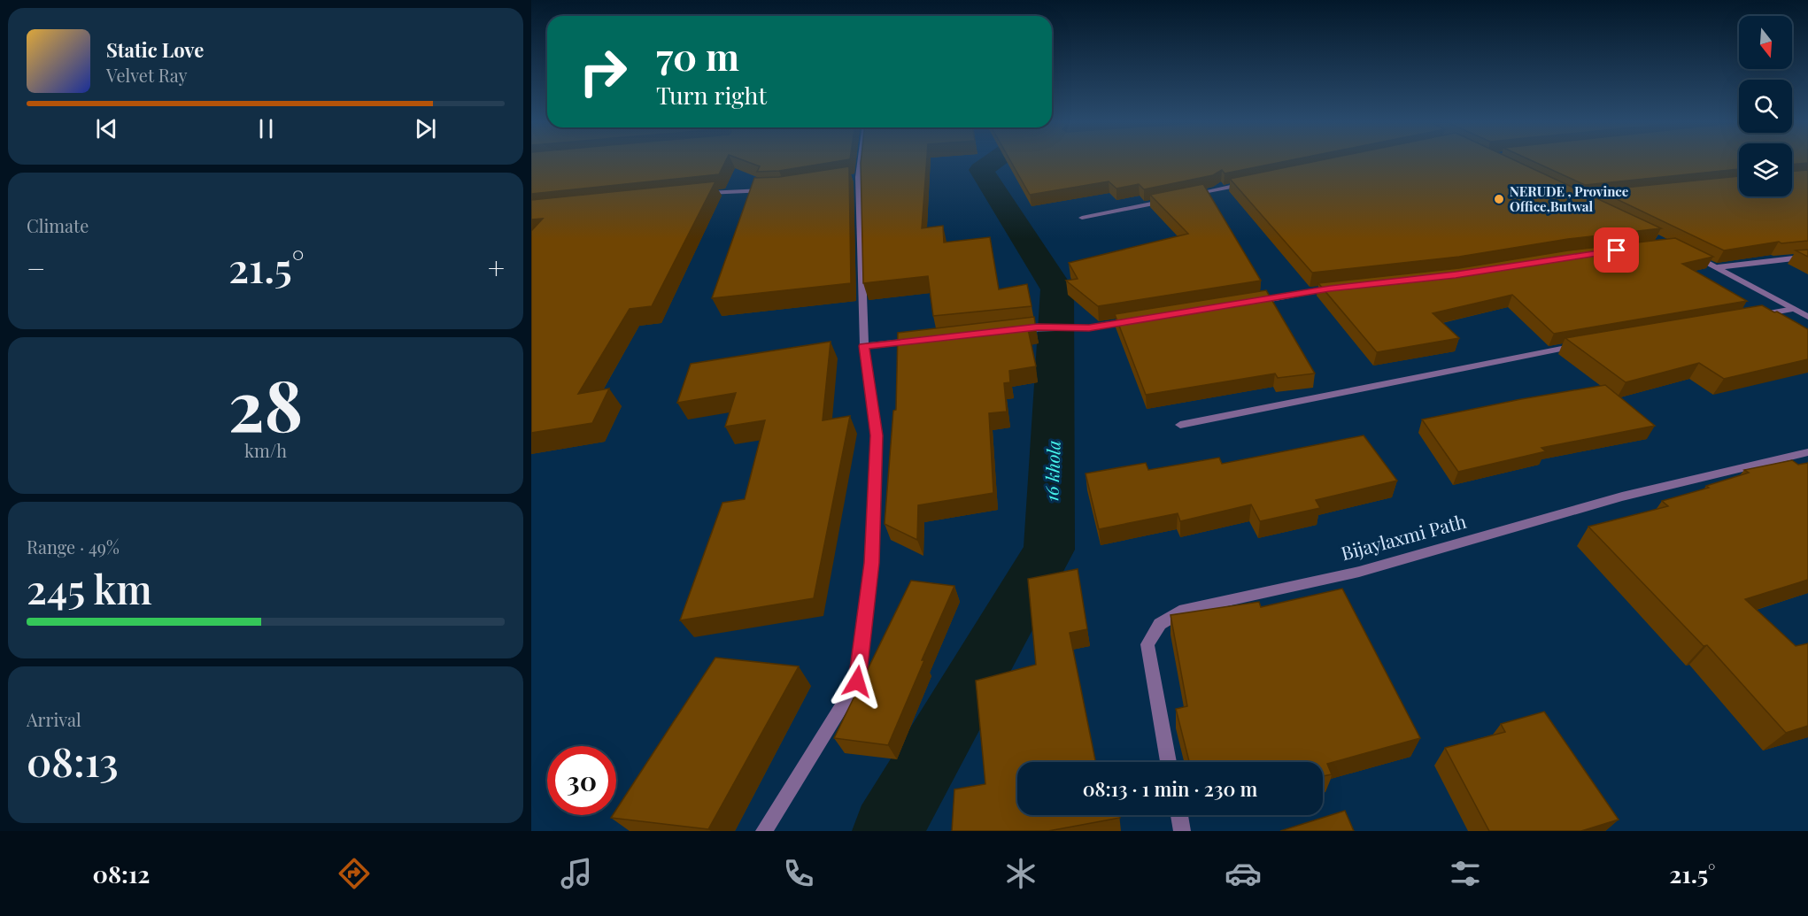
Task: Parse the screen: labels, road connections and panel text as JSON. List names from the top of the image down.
{
  "streets": {
    "street": ["Bijaylaxmi Path"]
  },
  "water": ["16 khola"],
  "places": ["NERUDE , Province Office,Butwal"],
  "north": "bottom",
  "page": {
    "turn": ["70 m", "Turn right"],
    "song": ["Static Love", "Velvet Ray"],
    "tile": [
      "Climate",
      ["28", "km/h"],
      ["Range · 49%", "245 km"],
      ["Arrival", "08:13"]
    ],
    "heat": ["−", "21.5°", "+"],
    "limit": "30",
    "trip": "08:13 · 1 min · 230 m",
    "tabs": ["08:12", "21.5°"]
  }
}
